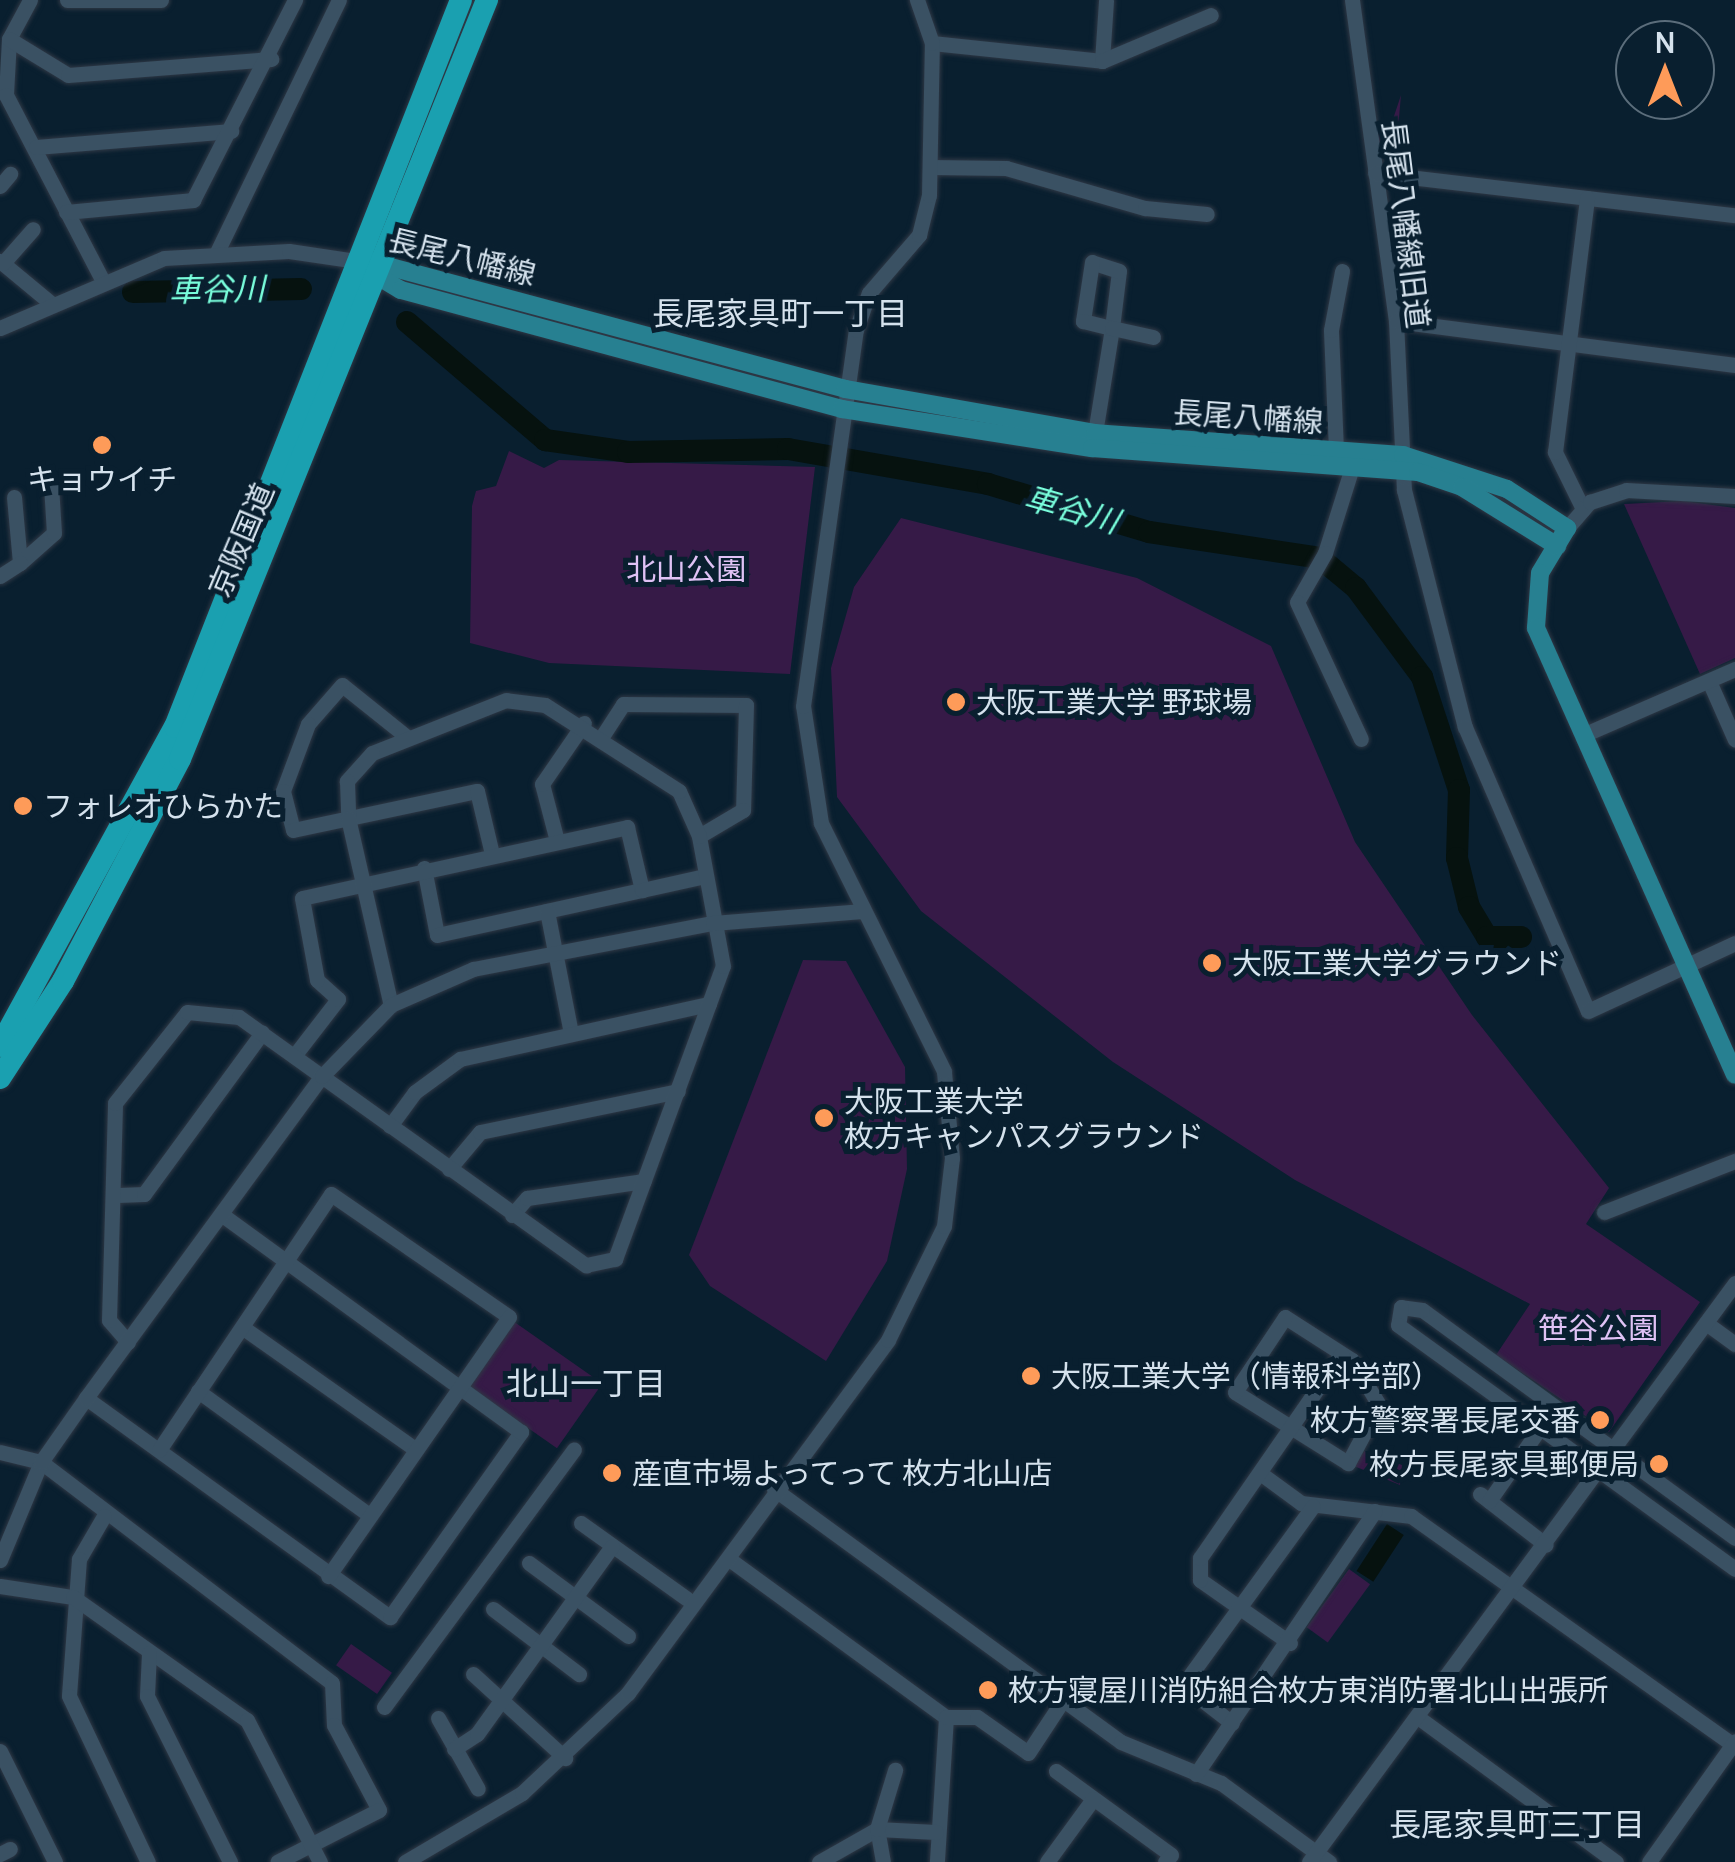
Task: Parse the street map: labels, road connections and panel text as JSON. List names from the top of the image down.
{
  "streets": {
    "highway": ["京阪国道"],
    "main road": ["長尾八幡線"],
    "street": ["長尾八幡線旧道"]
  },
  "crossings": [
    ["長尾八幡線旧道", "長尾八幡線"],
    ["長尾八幡線", "京阪国道"]
  ],
  "districts": ["長尾家具町一丁目", "北山一丁目", "長尾家具町三丁目"],
  "water": ["車谷川"],
  "parks": ["北山公園", "笹谷公園"],
  "places": [
    "キョウイチ",
    "大阪工業大学 野球場",
    "フォレオひらかた",
    "大阪工業大学グラウンド",
    "大阪工業大学 枚方キャンパスグラウンド",
    "大阪工業大学（情報科学部）",
    "枚方警察署長尾交番",
    "枚方長尾家具郵便局",
    "産直市場よってって 枚方北山店",
    "枚方寝屋川消防組合枚方東消防署北山出張所"
  ],
  "north": "top"
}
